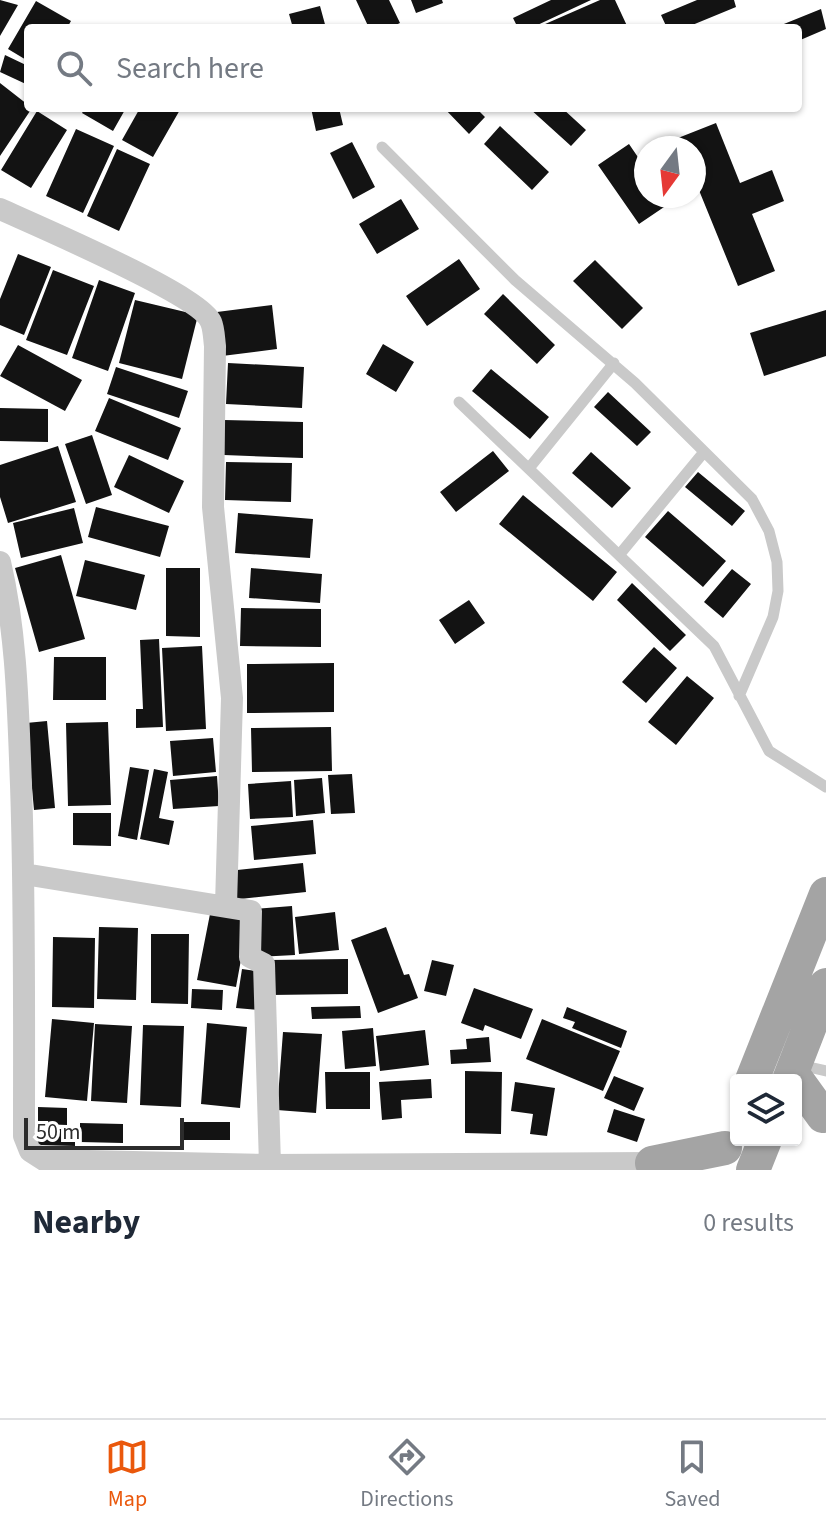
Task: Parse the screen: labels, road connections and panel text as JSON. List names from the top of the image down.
{
  "scale_bar": "50 m",
  "north": "bottom",
  "page": {
    "search": "Search here",
    "scale": "50 m",
    "heading": ["Nearby", "0 results"],
    "nav": ["Map", "Directions", "Saved"]
  }
}
